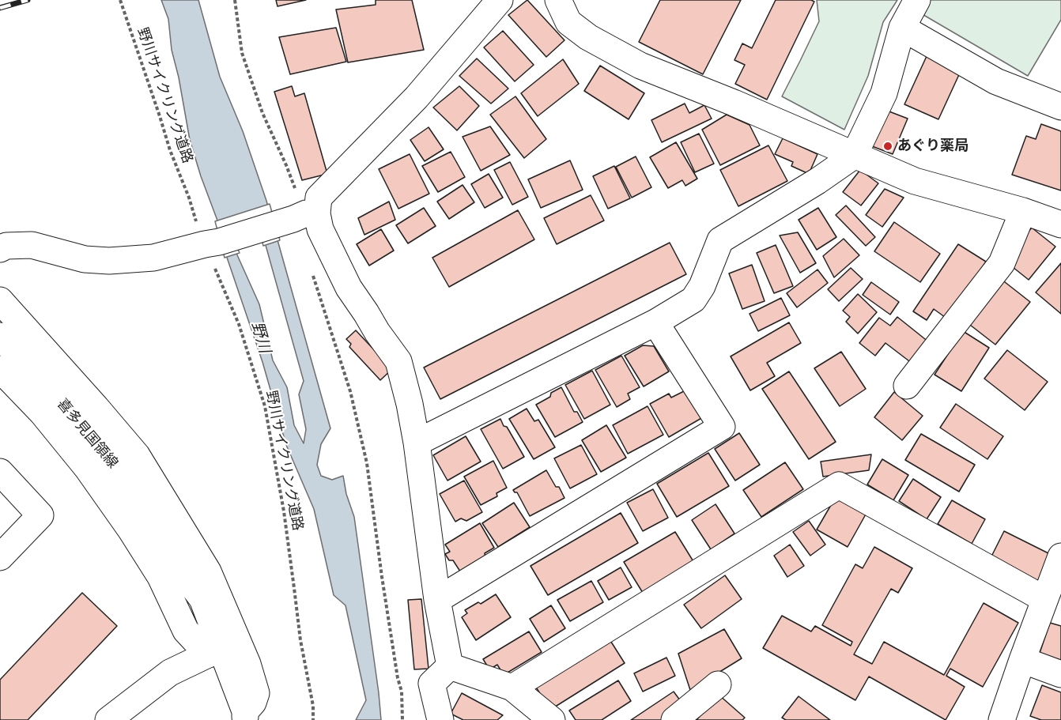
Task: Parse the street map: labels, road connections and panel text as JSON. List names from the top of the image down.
{
  "streets": {
    "street": ["喜多見国領線"],
    "path": ["野川サイクリング道路"]
  },
  "water": ["野川"],
  "places": ["あぐり薬局"]
}
